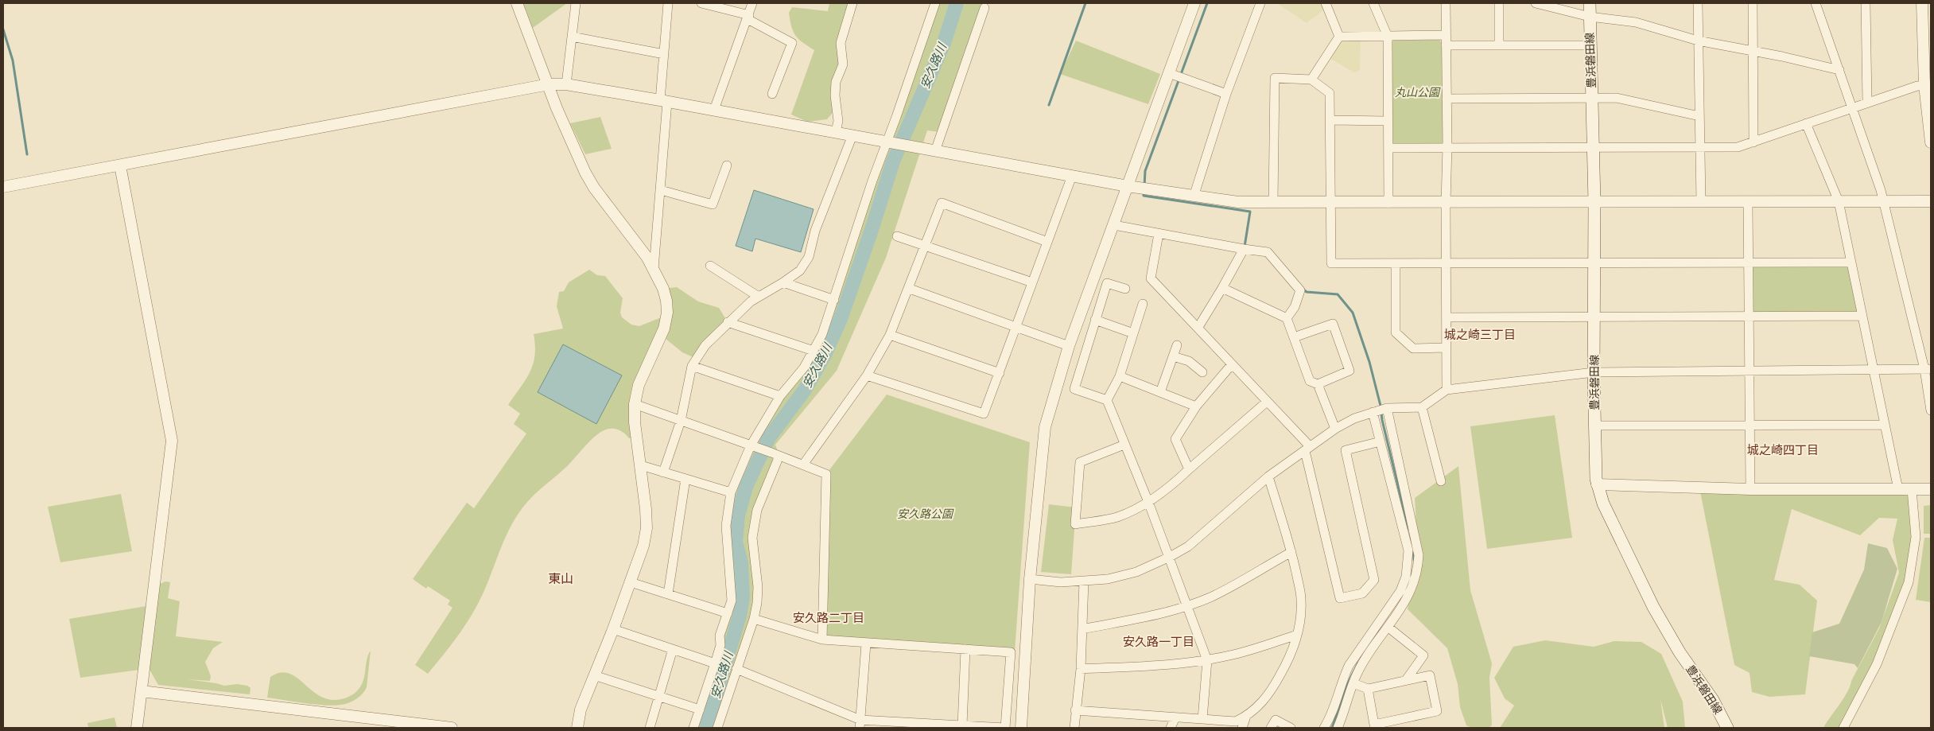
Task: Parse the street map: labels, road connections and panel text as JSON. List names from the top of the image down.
{
  "streets": {
    "main road": ["豊浜磐田線"]
  },
  "districts": [
    "城之崎三丁目",
    "城之崎四丁目",
    "東山",
    "安久路二丁目",
    "安久路一丁目"
  ],
  "water": ["安久路川"],
  "parks": ["丸山公園", "安久路公園"]
}
